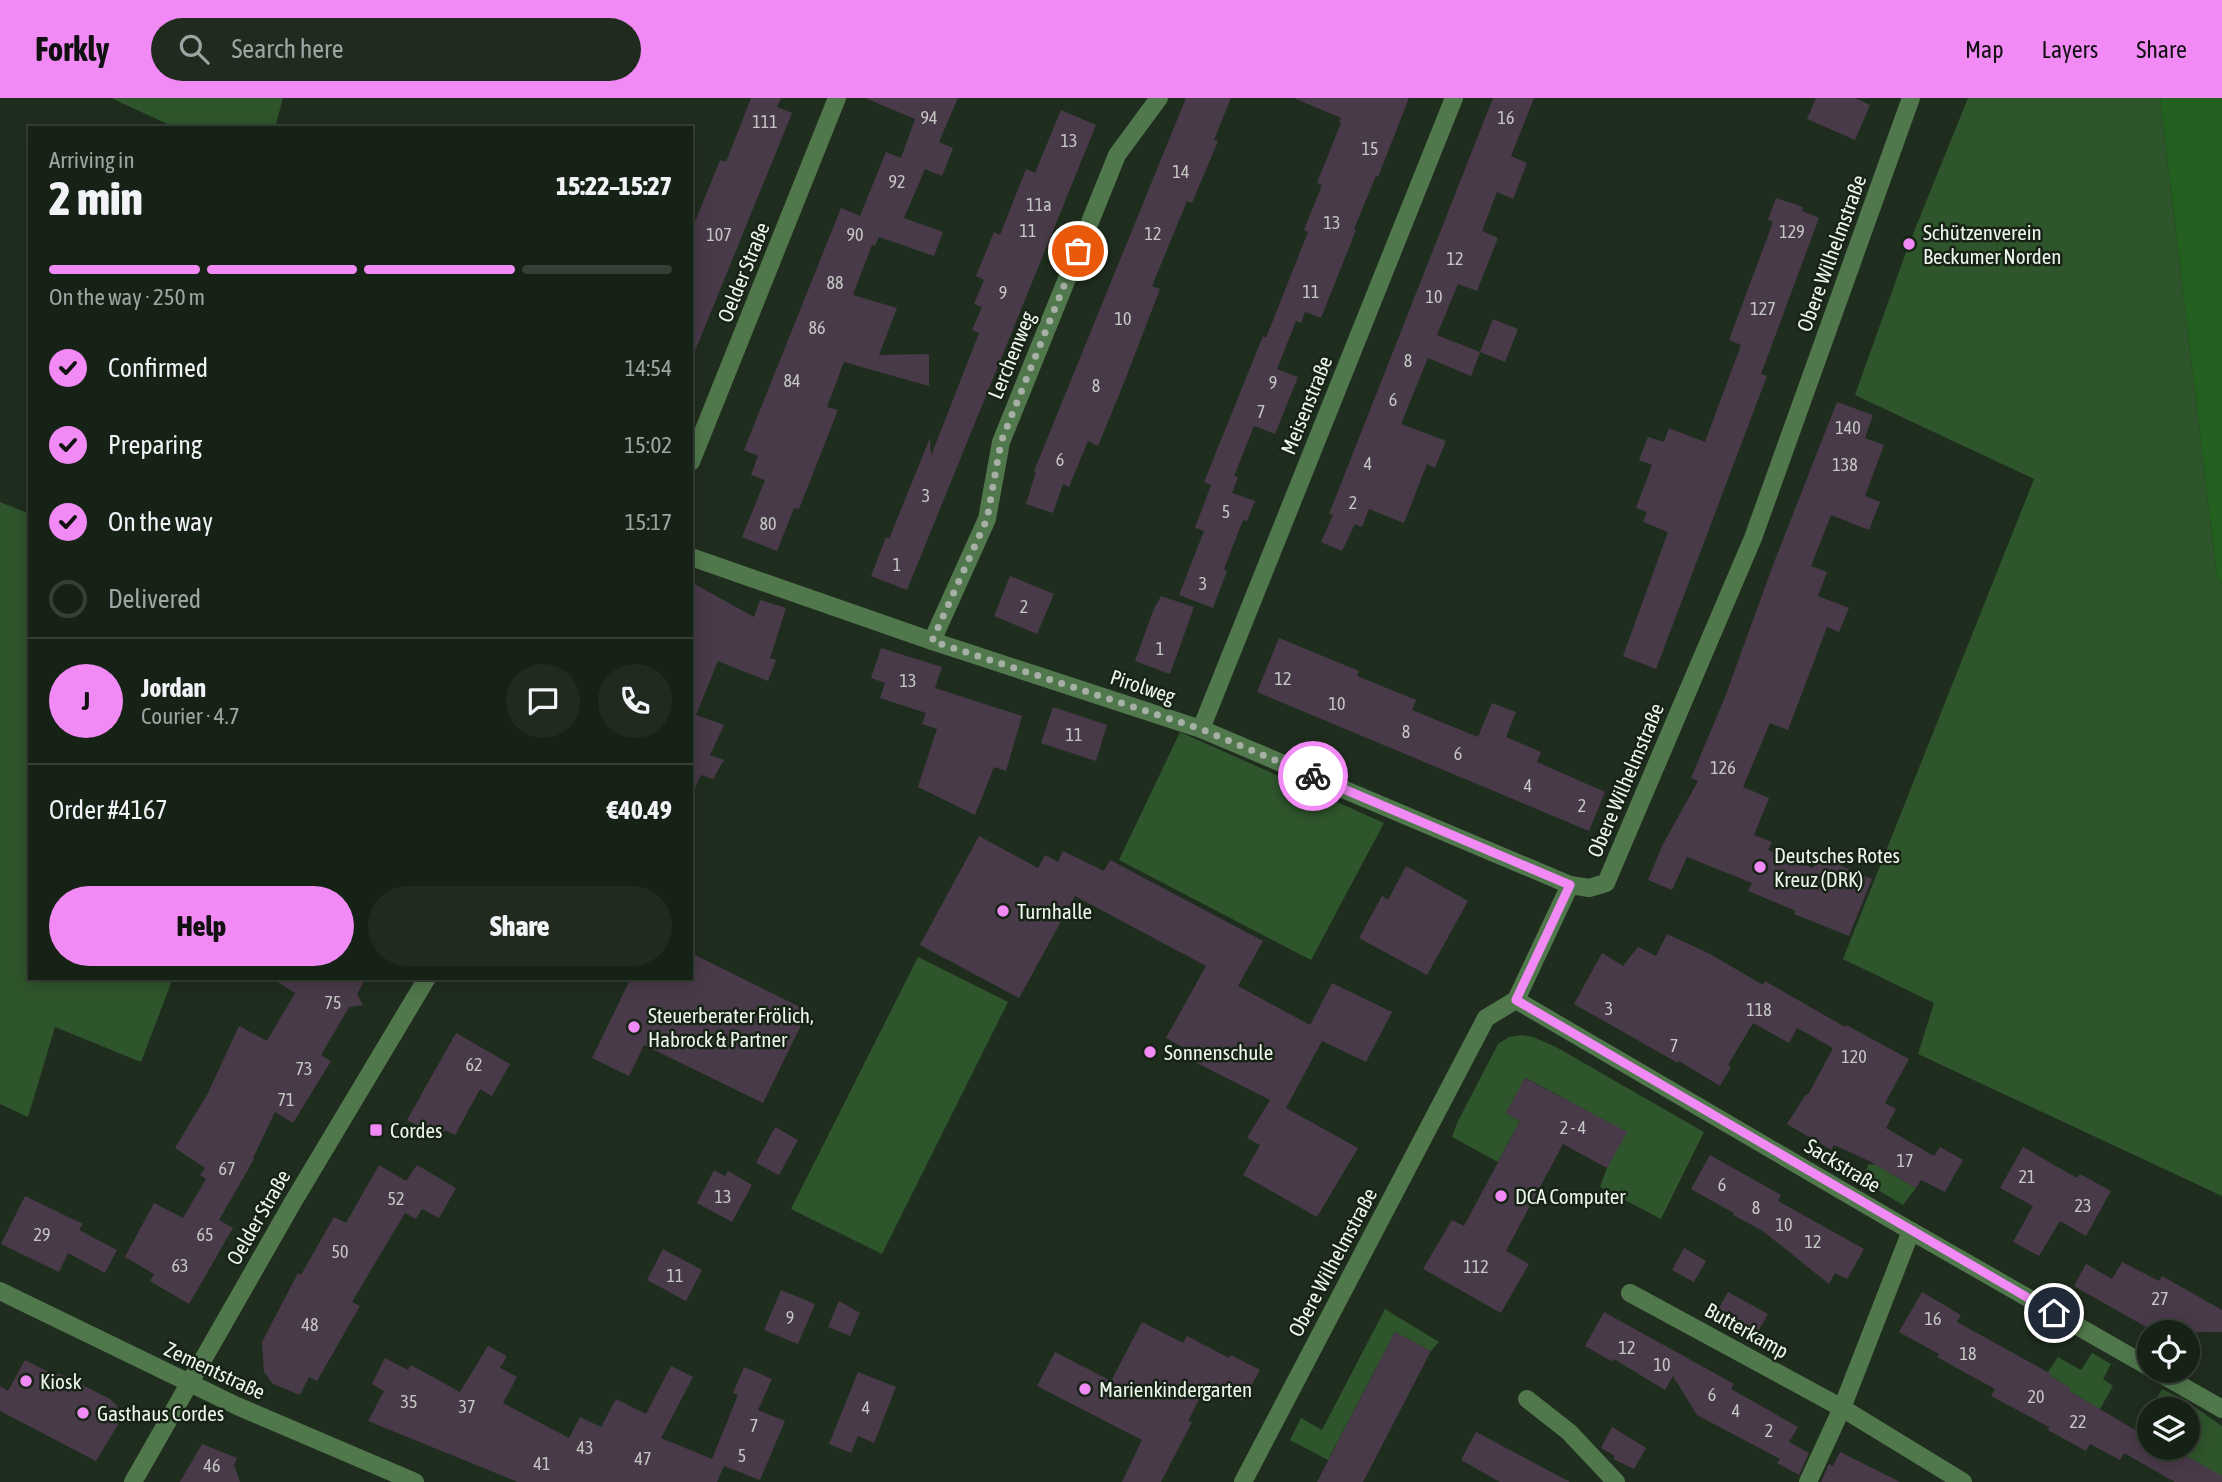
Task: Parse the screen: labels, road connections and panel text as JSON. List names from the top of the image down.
{
  "streets": {
    "street": [
      "Obere Wilhelmstraße",
      "Oelder Straße",
      "Lerchenweg",
      "Meisenstraße",
      "Pirolweg",
      "Sackstraße",
      "Butterkamp",
      "Zementstraße"
    ]
  },
  "crossings": [
    ["Obere Wilhelmstraße", "Pirolweg"],
    ["Obere Wilhelmstraße", "Sackstraße"],
    ["Oelder Straße", "Zementstraße"],
    ["Lerchenweg", "Pirolweg"],
    ["Meisenstraße", "Pirolweg"]
  ],
  "places": {
    "other": [
      "Schützenverein Beckumer Norden",
      "Deutsches Rotes Kreuz (DRK)",
      "Turnhalle",
      "Steuerberater Frölich, Habrock & Partner",
      "Sonnenschule",
      "DCA Computer",
      "Kiosk",
      "Marienkindergarten",
      "Gasthaus Cordes"
    ],
    "transit": ["Cordes"]
  },
  "house_numbers": [
    "94",
    "16",
    "111",
    "13",
    "15",
    "14",
    "92",
    "11a",
    "13",
    "11",
    "129",
    "12",
    "107",
    "90",
    "12",
    "88",
    "11",
    "9",
    "10",
    "127",
    "10",
    "86",
    "8",
    "84",
    "9",
    "8",
    "6",
    "7",
    "140",
    "6",
    "4",
    "138",
    "3",
    "2",
    "5",
    "80",
    "1",
    "3",
    "2",
    "1",
    "12",
    "13",
    "10",
    "8",
    "11",
    "6",
    "126",
    "4",
    "2",
    "75",
    "3",
    "118",
    "7",
    "120",
    "62",
    "73",
    "71",
    "2 - 4",
    "17",
    "67",
    "21",
    "6",
    "13",
    "52",
    "23",
    "8",
    "10",
    "29",
    "65",
    "12",
    "50",
    "63",
    "112",
    "11",
    "27",
    "9",
    "16",
    "48",
    "12",
    "18",
    "10",
    "6",
    "20",
    "35",
    "37",
    "4",
    "4",
    "22",
    "7",
    "2",
    "43",
    "5",
    "47",
    "41",
    "46"
  ],
  "page": {
    "header": "Forkly",
    "search": "Search here",
    "nav": ["Map", "Layers", "Share"],
    "heading": ["2 min", "Arriving in", "15:22–15:27"],
    "panel": [
      "Jordan",
      "Courier · 4.7",
      "Order #4167",
      "€40.49"
    ],
    "bar": "On the way · 250 m",
    "list": [
      ["Confirmed", "14:54"],
      ["Preparing", "15:02"],
      ["On the way", "15:17"],
      "Delivered"
    ],
    "round": "J",
    "buttons": ["Help", "Share"]
  }
}
